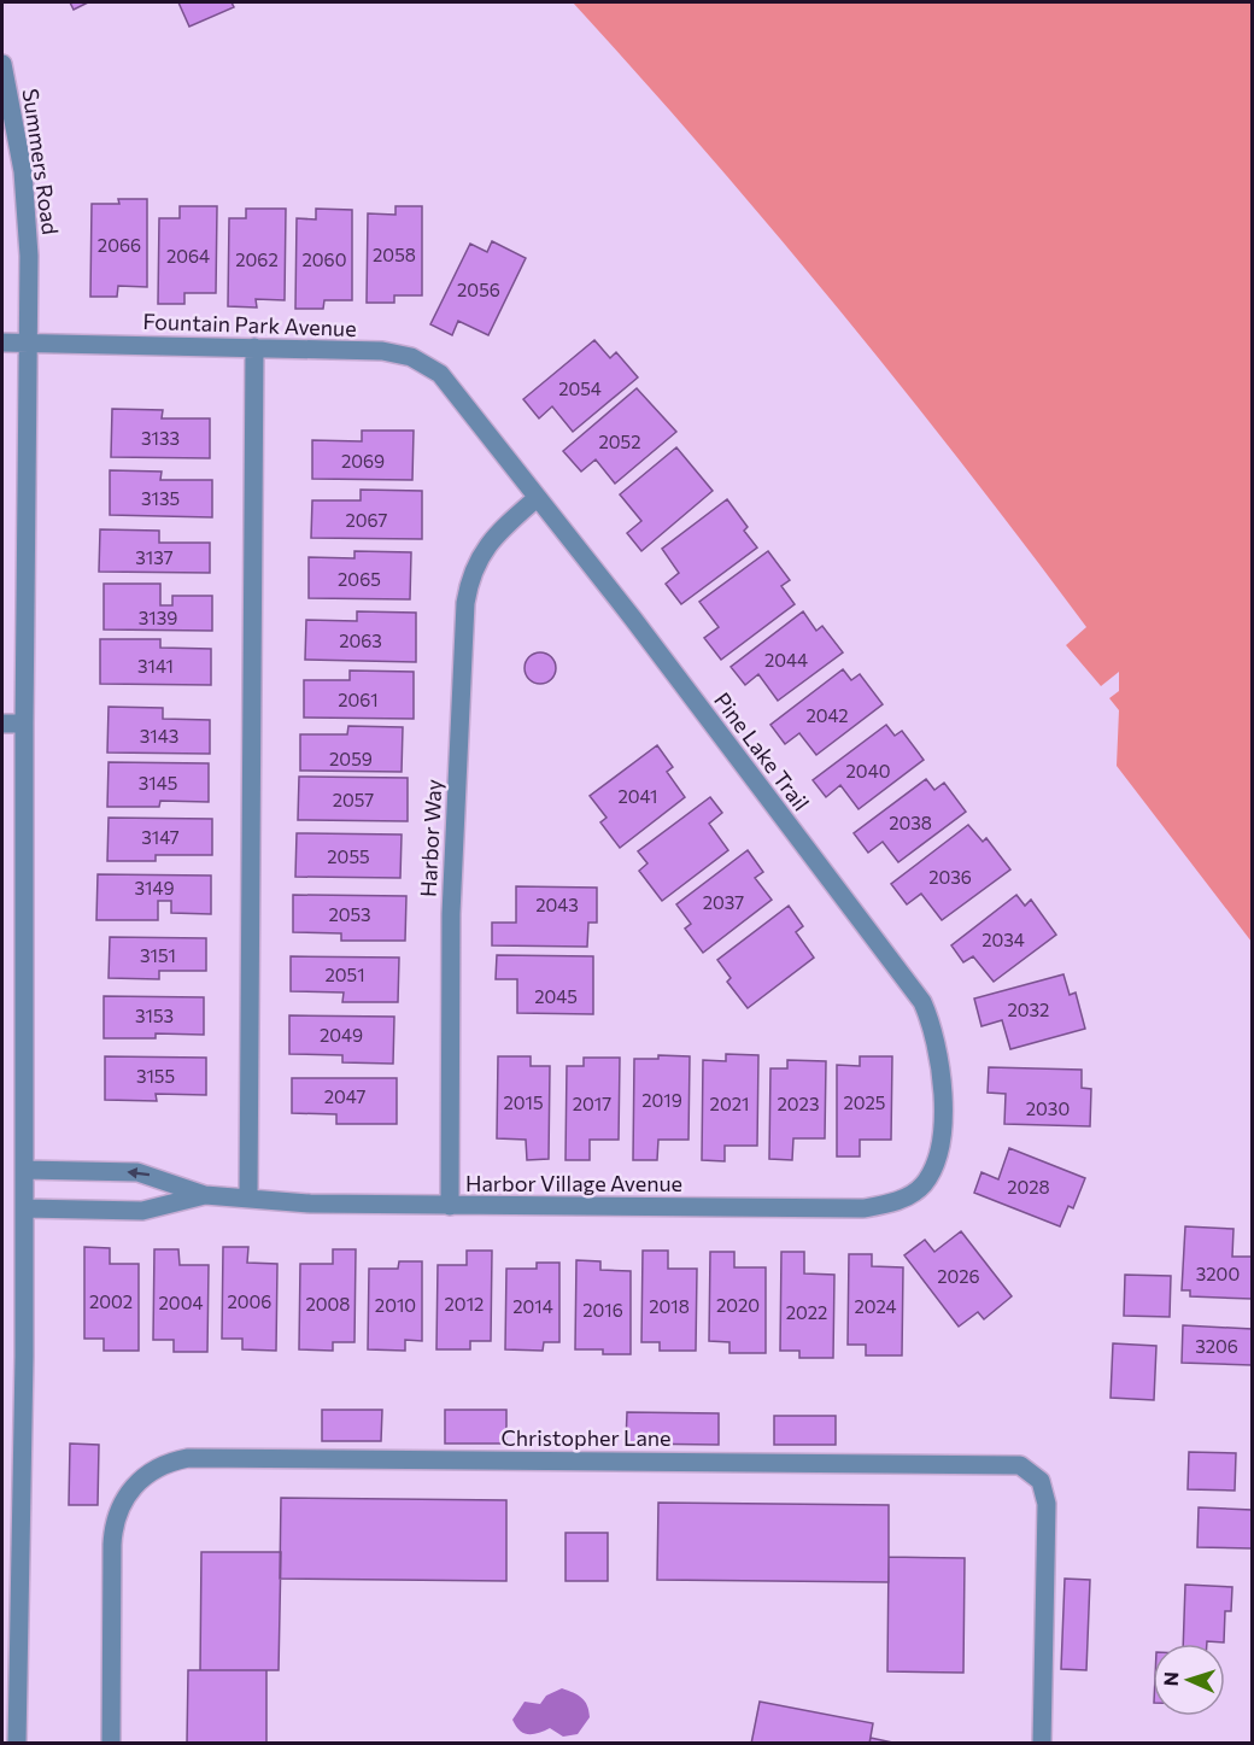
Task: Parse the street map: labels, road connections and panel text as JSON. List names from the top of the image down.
{
  "streets": {
    "street": [
      "Summers Road",
      "Fountain Park Avenue",
      "Pine Lake Trail",
      "Harbor Way",
      "Harbor Village Avenue",
      "Christopher Lane"
    ]
  },
  "crossings": [
    ["Summers Road", "Fountain Park Avenue"],
    ["Summers Road", "Harbor Village Avenue"],
    ["Fountain Park Avenue", "Pine Lake Trail"],
    ["Pine Lake Trail", "Harbor Way"],
    ["Pine Lake Trail", "Harbor Village Avenue"],
    ["Harbor Way", "Harbor Village Avenue"]
  ],
  "house_numbers": [
    "2066",
    "2058",
    "2064",
    "2062",
    "2060",
    "2056",
    "2054",
    "3133",
    "2052",
    "2069",
    "3135",
    "2067",
    "3137",
    "2065",
    "3139",
    "2063",
    "2044",
    "3141",
    "2061",
    "2042",
    "3143",
    "2059",
    "2040",
    "3145",
    "2041",
    "2057",
    "2038",
    "3147",
    "2055",
    "2036",
    "3149",
    "2037",
    "2043",
    "2053",
    "2034",
    "3151",
    "2051",
    "2045",
    "2032",
    "3153",
    "2049",
    "3155",
    "2047",
    "2019",
    "2015",
    "2025",
    "2017",
    "2021",
    "2023",
    "2030",
    "2028",
    "3200",
    "2026",
    "2002",
    "2006",
    "2004",
    "2008",
    "2012",
    "2010",
    "2020",
    "2014",
    "2018",
    "2024",
    "2016",
    "2022",
    "3206"
  ],
  "north": "left"
}
